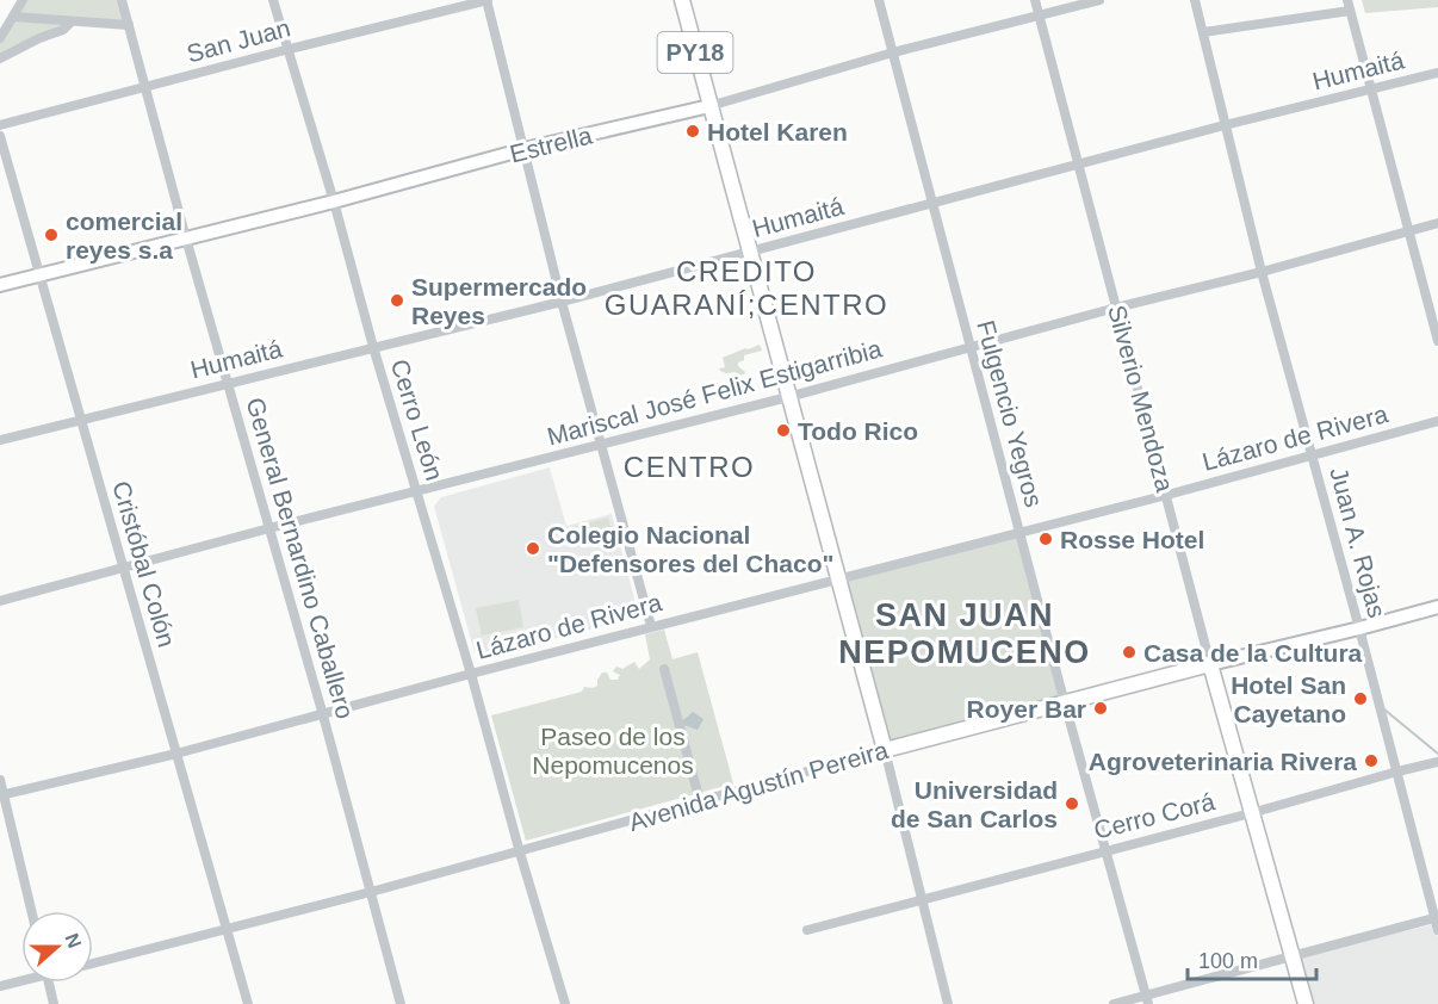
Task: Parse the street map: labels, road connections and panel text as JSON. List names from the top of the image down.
{
  "streets": {
    "highway": ["PY18", "Silverio Mendoza", "Avenida Agustín Pereira"],
    "main road": ["Estrella"],
    "street": [
      "San Juan",
      "Humaitá",
      "Mariscal José Felix Estigarribia",
      "Fulgencio Yegros",
      "Cerro León",
      "Lázaro de Rivera",
      "Juan A. Rojas",
      "General Bernardino Caballero",
      "Cristóbal Colón",
      "Cerro Corá"
    ]
  },
  "crossings": [
    ["San Juan", "Cerro León"],
    ["San Juan", "General Bernardino Caballero"],
    ["PY18", "Humaitá"],
    ["PY18", "Estrella"],
    ["PY18", "Mariscal José Felix Estigarribia"],
    ["PY18", "Lázaro de Rivera"],
    ["Humaitá", "Silverio Mendoza"],
    ["Humaitá", "Fulgencio Yegros"],
    ["Humaitá", "Cerro León"],
    ["Humaitá", "Juan A. Rojas"],
    ["Humaitá", "General Bernardino Caballero"],
    ["Humaitá", "Cristóbal Colón"],
    ["Estrella", "Silverio Mendoza"],
    ["Estrella", "Fulgencio Yegros"],
    ["Estrella", "Cerro León"],
    ["Estrella", "General Bernardino Caballero"],
    ["Estrella", "Cristóbal Colón"],
    ["Mariscal José Felix Estigarribia", "Silverio Mendoza"],
    ["Mariscal José Felix Estigarribia", "Fulgencio Yegros"],
    ["Mariscal José Felix Estigarribia", "Cerro León"],
    ["Mariscal José Felix Estigarribia", "Juan A. Rojas"],
    ["Mariscal José Felix Estigarribia", "General Bernardino Caballero"],
    ["Mariscal José Felix Estigarribia", "Cristóbal Colón"],
    ["Silverio Mendoza", "Lázaro de Rivera"],
    ["Silverio Mendoza", "Avenida Agustín Pereira"],
    ["Silverio Mendoza", "Cerro Corá"],
    ["Fulgencio Yegros", "Lázaro de Rivera"],
    ["Fulgencio Yegros", "Avenida Agustín Pereira"],
    ["Fulgencio Yegros", "Cerro Corá"],
    ["Cerro León", "Lázaro de Rivera"],
    ["Cerro León", "Avenida Agustín Pereira"],
    ["Lázaro de Rivera", "Juan A. Rojas"],
    ["Lázaro de Rivera", "General Bernardino Caballero"],
    ["Lázaro de Rivera", "Cristóbal Colón"],
    ["Juan A. Rojas", "Avenida Agustín Pereira"],
    ["Juan A. Rojas", "Cerro Corá"],
    ["General Bernardino Caballero", "Avenida Agustín Pereira"],
    ["Cristóbal Colón", "Avenida Agustín Pereira"]
  ],
  "districts": ["CREDITO GUARANÍ;CENTRO", "CENTRO", "SAN JUAN NEPOMUCENO"],
  "parks": ["Paseo de los Nepomucenos"],
  "places": [
    "Hotel Karen",
    "comercial reyes s.a",
    "Supermercado Reyes",
    "Todo Rico",
    "Rosse Hotel",
    "Colegio Nacional \"Defensores del Chaco\"",
    "Casa de la Cultura",
    "Hotel San Cayetano",
    "Royer Bar",
    "Agroveterinaria Rivera",
    "Universidad de San Carlos"
  ],
  "scale_bar": "100 m",
  "north": "right"
}
